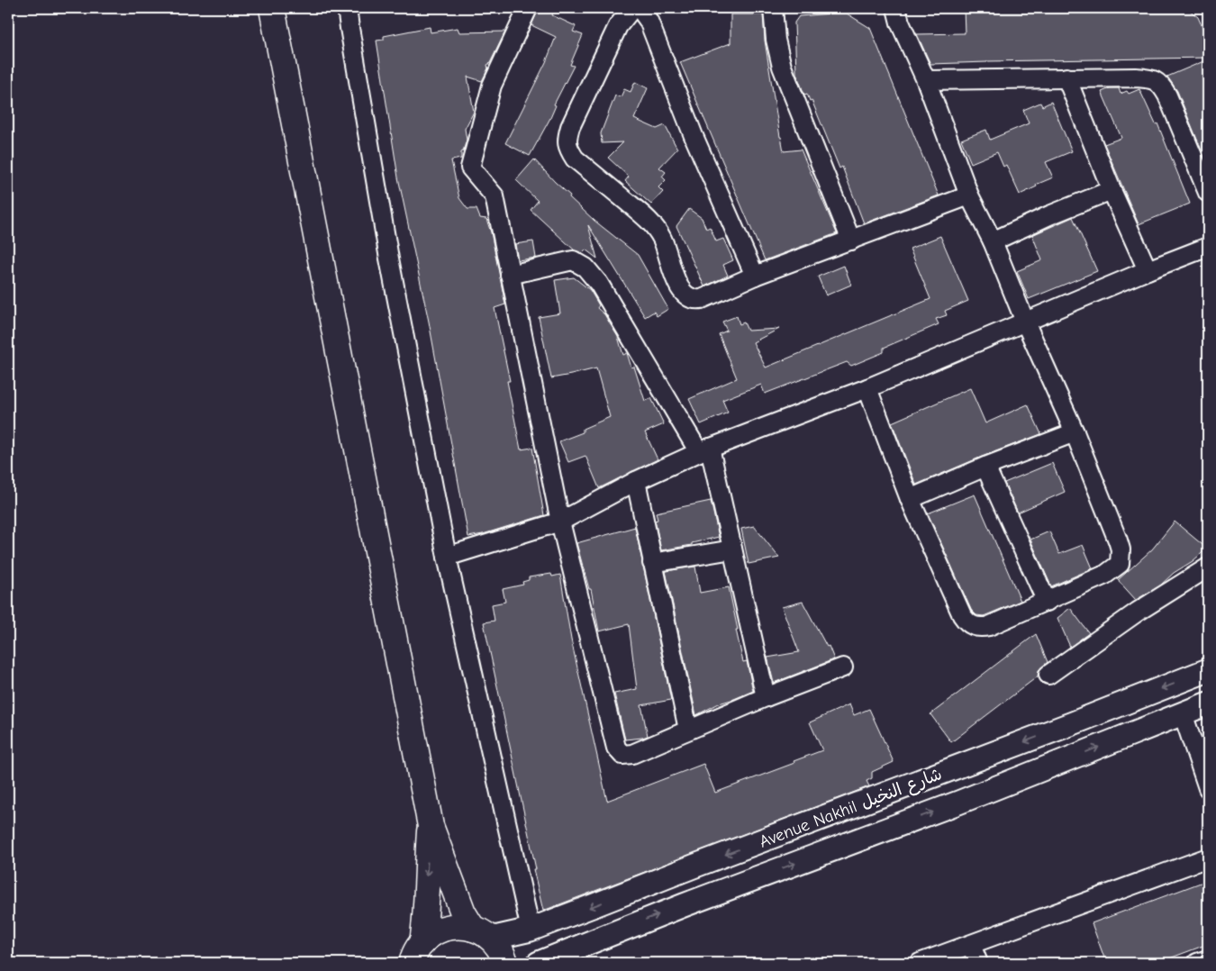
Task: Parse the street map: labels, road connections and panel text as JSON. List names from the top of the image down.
{
  "streets": {
    "street": ["Avenue Nakhil شارع النخيل"]
  }
}
